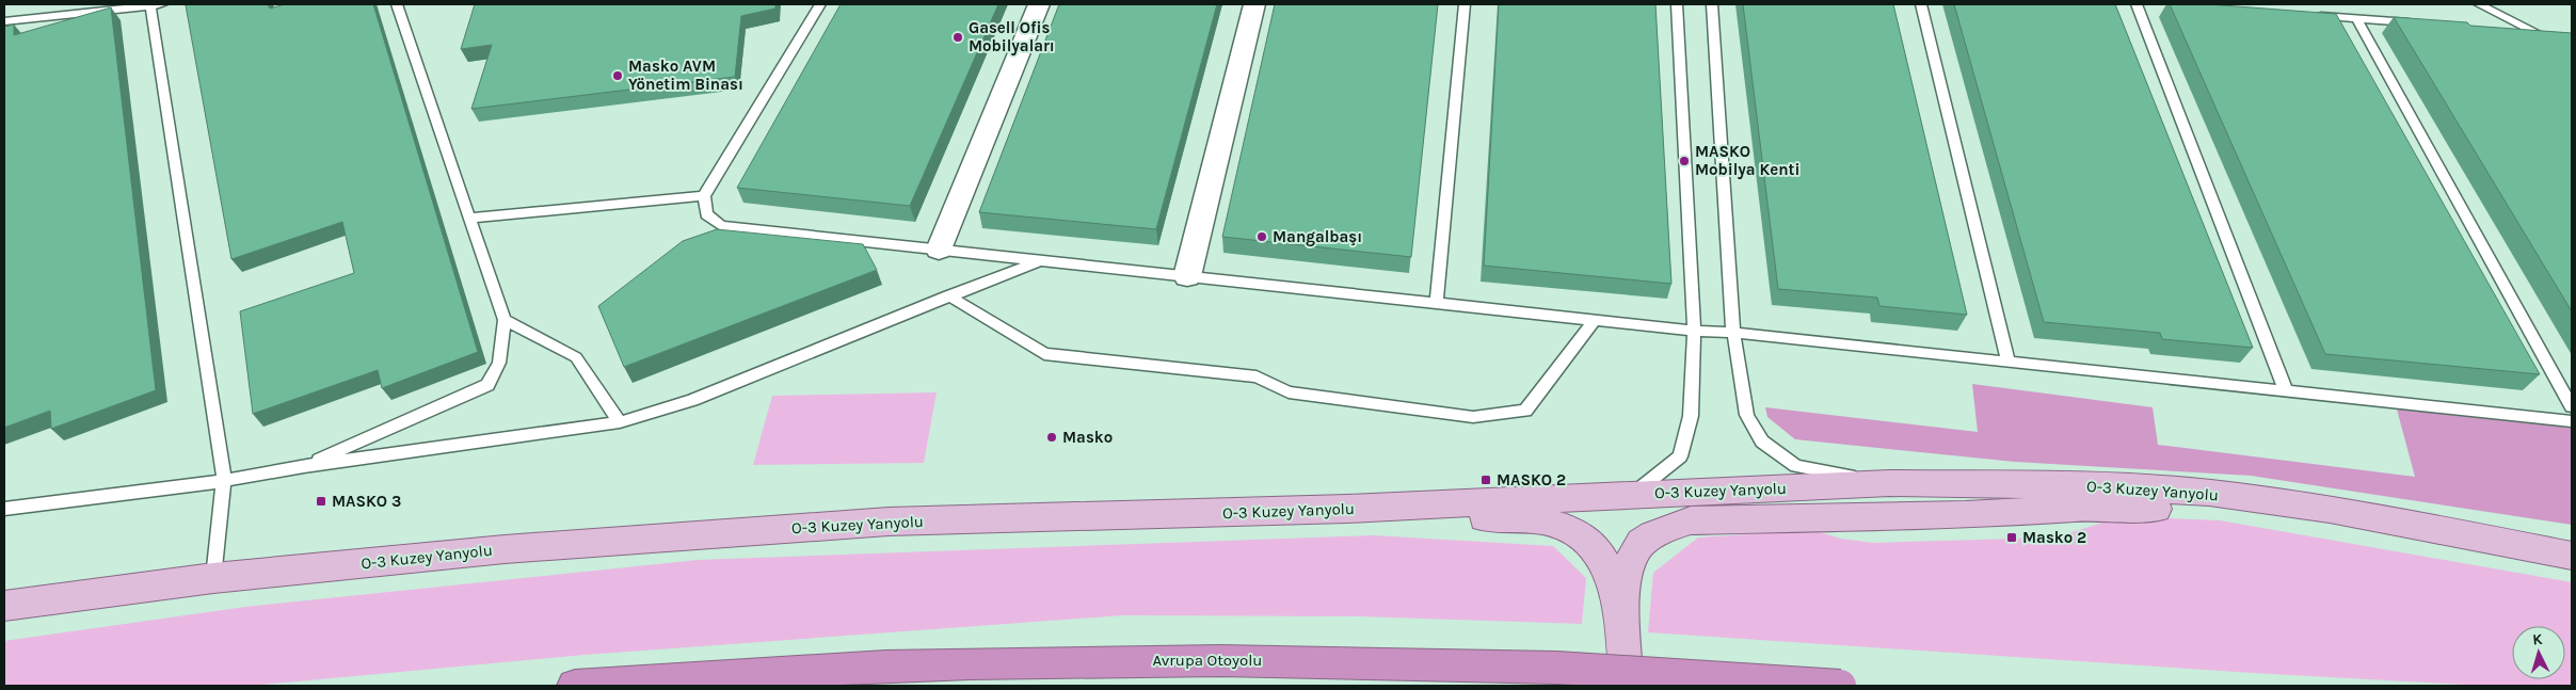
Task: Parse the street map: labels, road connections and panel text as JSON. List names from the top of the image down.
{
  "streets": {
    "highway": ["Avrupa Otoyolu"],
    "main road": ["O-3 Kuzey Yanyolu"]
  },
  "places": {
    "other": [
      "Gasell Ofis Mobilyaları",
      "Masko AVM Yönetim Binası",
      "MASKO Mobilya Kenti",
      "Mangalbaşı",
      "Masko"
    ],
    "transit": ["MASKO 2", "MASKO 3", "Masko 2"]
  },
  "north": "top"
}
